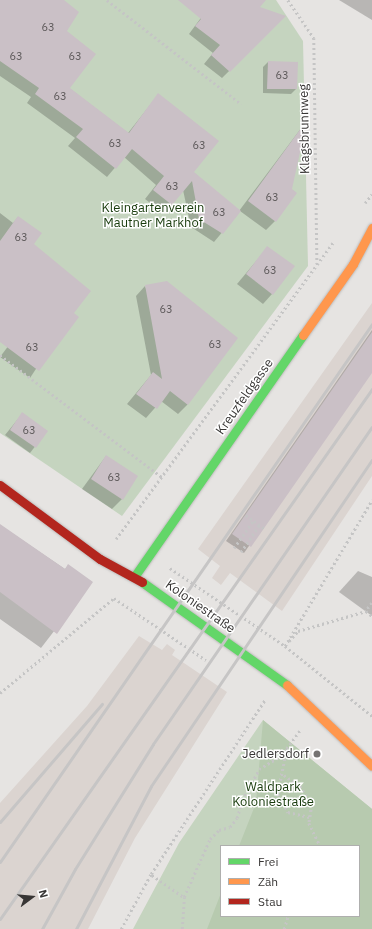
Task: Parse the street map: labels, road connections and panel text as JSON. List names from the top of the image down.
{
  "streets": {
    "street": ["Kreuzfeldgasse", "Koloniestraße"],
    "path": ["Klagsbrunnweg"]
  },
  "crossings": [
    ["Kreuzfeldgasse", "Koloniestraße"]
  ],
  "parks": ["Kleingartenverein Mautner Markhof", "Waldpark Koloniestraße"],
  "places": ["Jedlersdorf"],
  "house_numbers": [
    "63",
    "63",
    "63",
    "63",
    "63",
    "63",
    "63",
    "63",
    "63",
    "63",
    "63",
    "63",
    "63",
    "63",
    "63",
    "63",
    "63"
  ],
  "legend": ["Frei", "Zäh", "Stau"],
  "north": "right"
}
